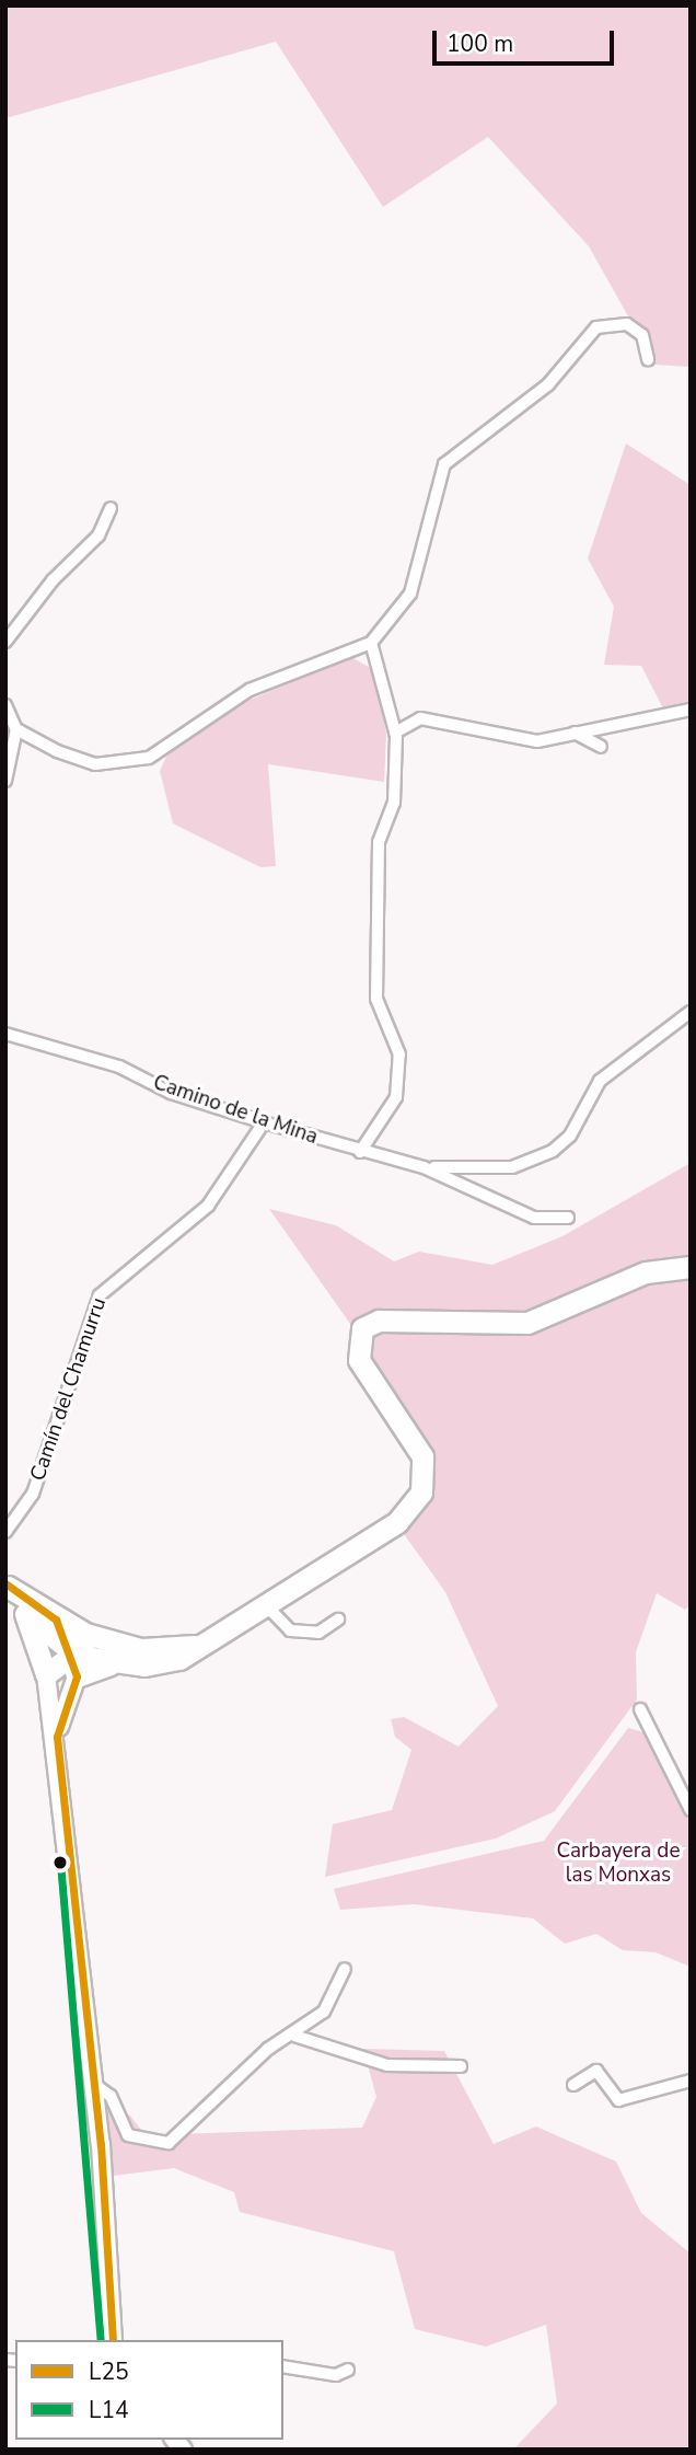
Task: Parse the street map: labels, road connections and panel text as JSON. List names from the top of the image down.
{
  "streets": {
    "street": ["Camino de la Mina", "Camín del Chamurru"]
  },
  "crossings": [
    ["Camino de la Mina", "Camín del Chamurru"]
  ],
  "parks": ["Carbayera de las Monxas"],
  "lines": ["transit line L25", "transit line L14"],
  "legend": ["L25", "L14"],
  "scale_bar": "100 m"
}
